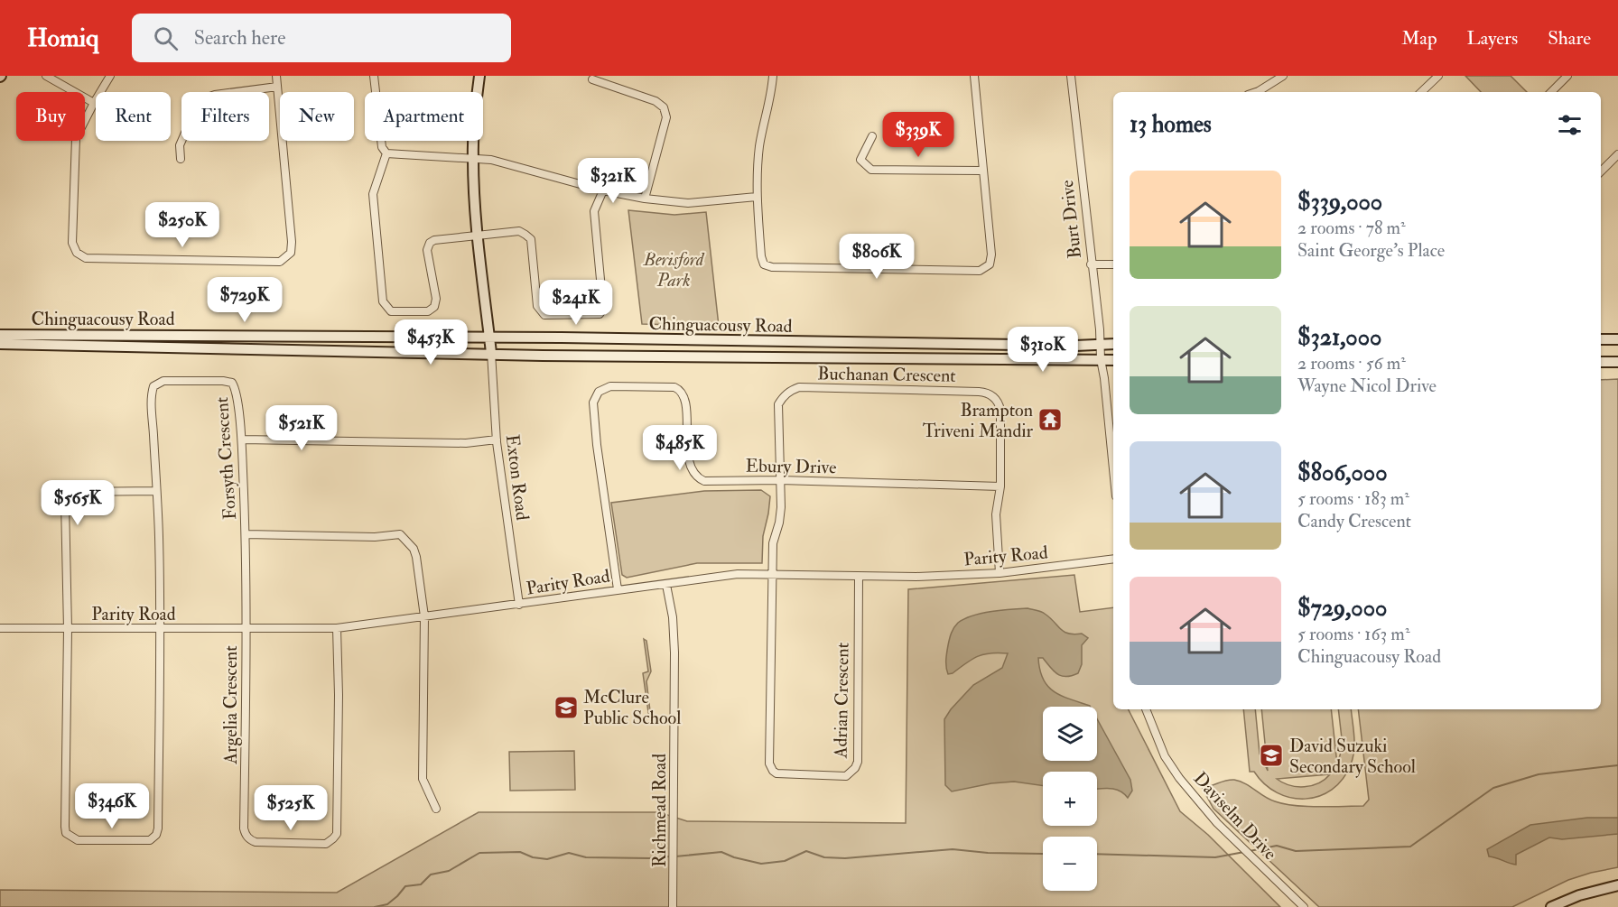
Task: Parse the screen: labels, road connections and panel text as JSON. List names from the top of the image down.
{
  "streets": {
    "main road": ["Chinguacousy Road"],
    "street": [
      "Burt Drive",
      "Buchanan Crescent",
      "Forsyth Crescent",
      "Ebury Drive",
      "Exton Road",
      "Parity Road",
      "Adrian Crescent",
      "Argelia Crescent",
      "Richmead Road",
      "Daviselm Drive"
    ]
  },
  "crossings": [
    ["Burt Drive", "Chinguacousy Road"],
    ["Chinguacousy Road", "Exton Road"],
    ["Buchanan Crescent", "Ebury Drive"],
    ["Buchanan Crescent", "Parity Road"],
    ["Buchanan Crescent", "Adrian Crescent"],
    ["Forsyth Crescent", "Parity Road"],
    ["Forsyth Crescent", "Argelia Crescent"],
    ["Ebury Drive", "Parity Road"],
    ["Exton Road", "Parity Road"],
    ["Parity Road", "Adrian Crescent"],
    ["Parity Road", "Argelia Crescent"],
    ["Parity Road", "Richmead Road"]
  ],
  "parks": ["Berisford Park"],
  "places": {
    "temple": ["Brampton Triveni Mandir"],
    "school or university": ["McClure Public School", "David Suzuki Secondary School"]
  },
  "page": {
    "header": "Homiq",
    "search": "Search here",
    "nav": ["Map", "Layers", "Share"],
    "chip": [
      "Buy",
      "Rent",
      "Filters",
      "New",
      "Apartment"
    ],
    "heading": "13 homes",
    "price": [
      "$339K",
      "$321K",
      "$250K",
      "$806K",
      "$729K",
      "$241K",
      "$453K",
      "$310K",
      "$521K",
      "$485K",
      "$565K",
      "$346K",
      "$525K"
    ],
    "list": [
      {
        "name": "$339,000",
        "note": "2 rooms · 78 m² · Saint George's Place"
      },
      {
        "name": "$321,000",
        "note": "2 rooms · 56 m² · Wayne Nicol Drive"
      },
      {
        "name": "$806,000",
        "note": "5 rooms · 183 m² · Candy Crescent"
      },
      {
        "name": "$729,000",
        "note": "5 rooms · 163 m² · Chinguacousy Road"
      }
    ],
    "map_buttons": ["+", "−"]
  }
}
